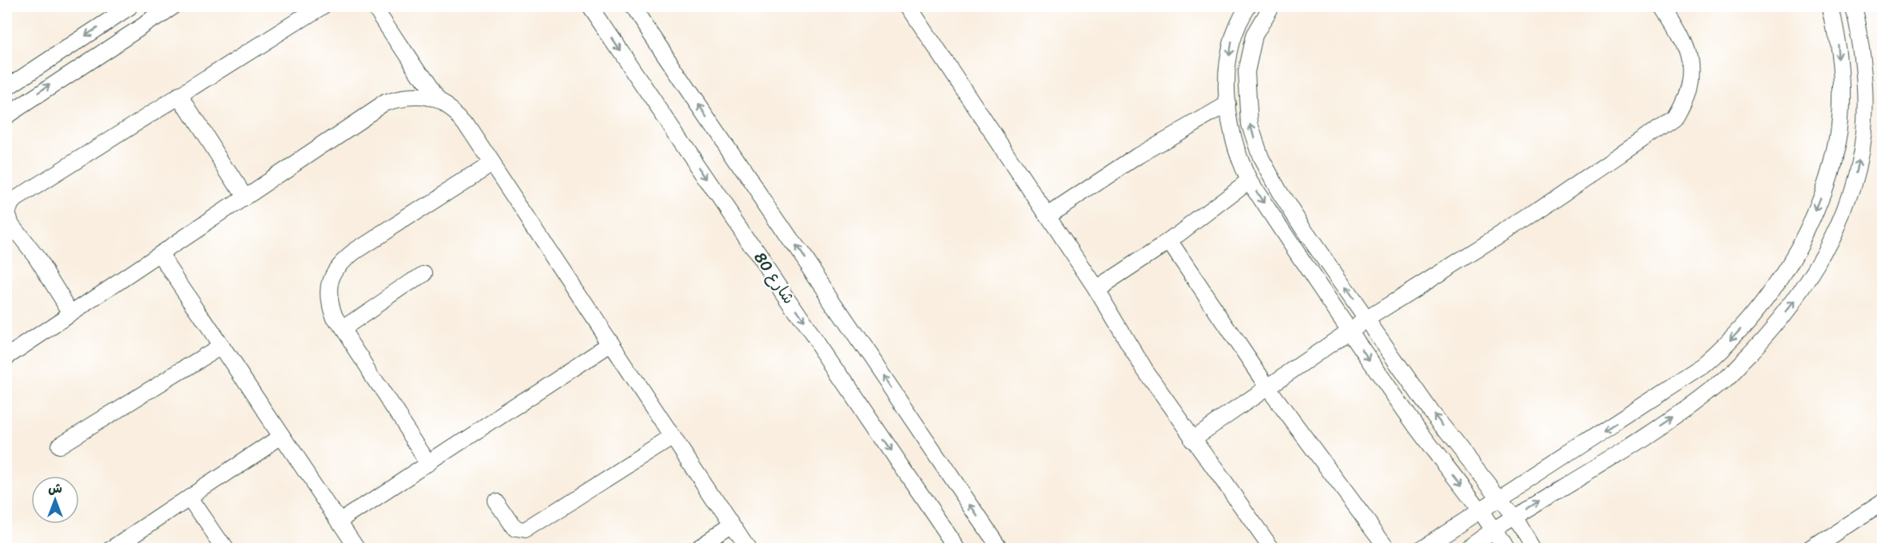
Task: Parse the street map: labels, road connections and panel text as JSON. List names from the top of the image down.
{
  "streets": {
    "street": ["شارع 80"]
  },
  "north": "top"
}
